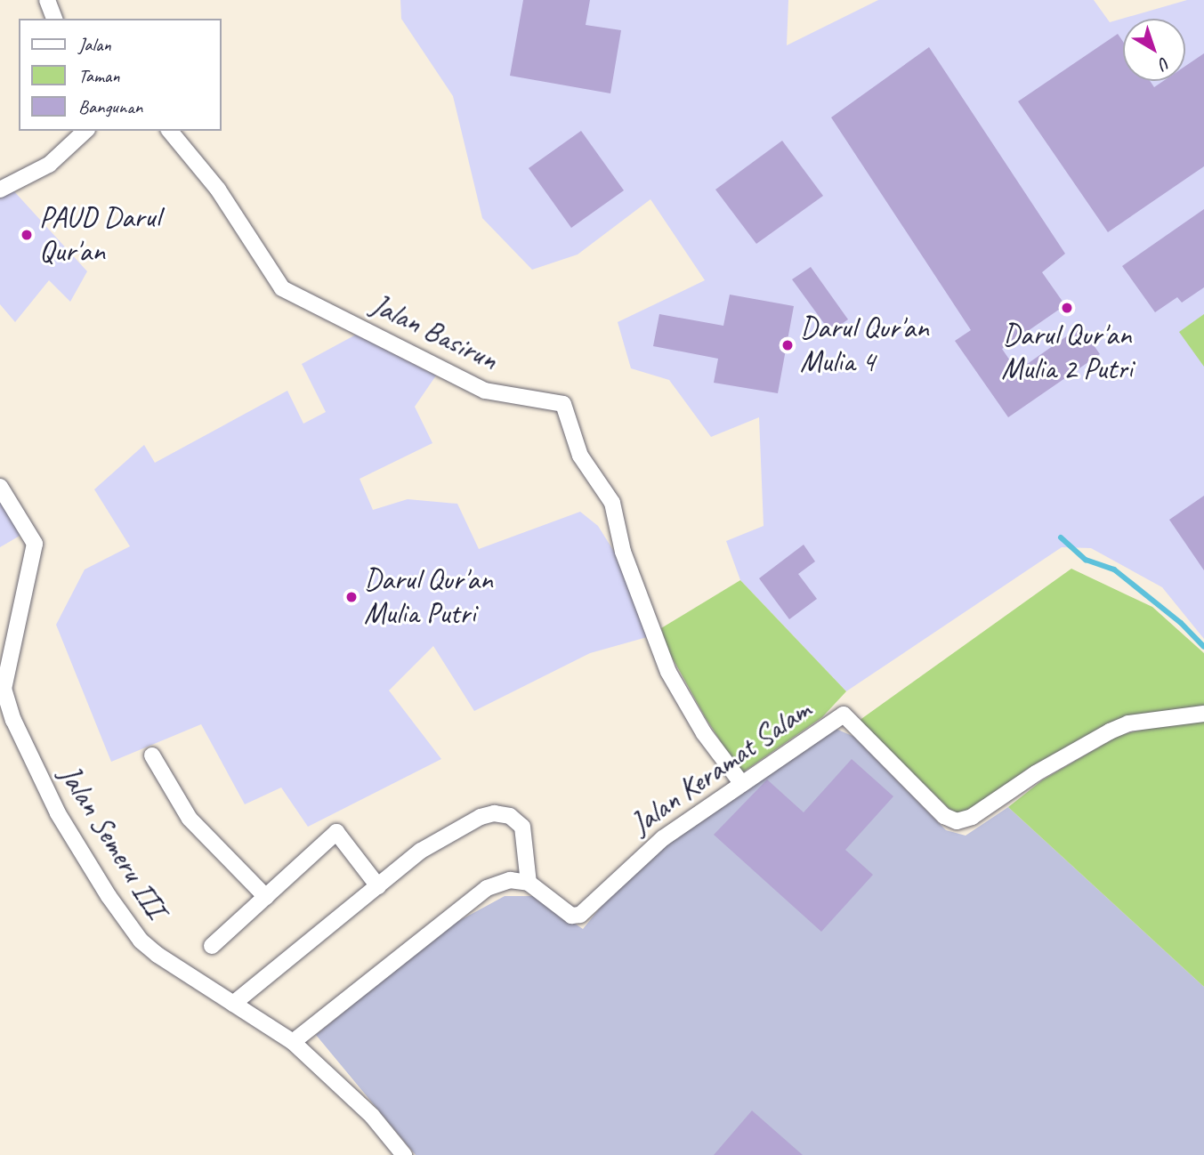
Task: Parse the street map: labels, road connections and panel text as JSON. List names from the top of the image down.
{
  "streets": {
    "street": ["Jalan Basirun", "Jalan Keramat Salam", "Jalan Semeru III"]
  },
  "crossings": [
    ["Jalan Basirun", "Jalan Keramat Salam"]
  ],
  "places": [
    "PAUD Darul Qur'an",
    "Darul Qur'an Mulia 2 Putri",
    "Darul Qur'an Mulia 4",
    "Darul Qur'an Mulia Putri"
  ],
  "legend": ["Jalan", "Taman", "Bangunan"],
  "north": "bottom right"
}
